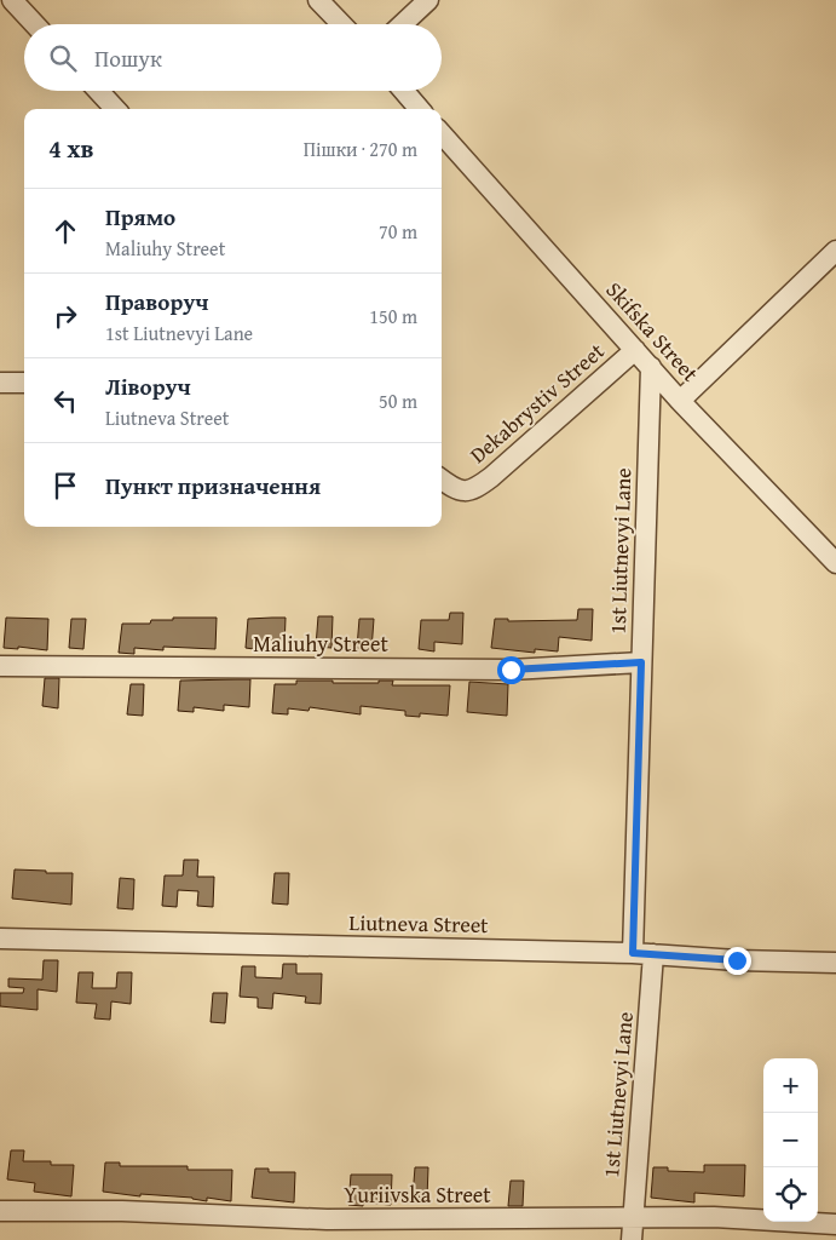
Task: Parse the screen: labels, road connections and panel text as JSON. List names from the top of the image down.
{
  "streets": {
    "street": [
      "Skifska Street",
      "Dekabrystiv Street",
      "1st Liutnevyi Lane",
      "Maliuhy Street",
      "Liutneva Street",
      "Yuriivska Street"
    ]
  },
  "crossings": [
    ["Skifska Street", "Dekabrystiv Street"],
    ["Skifska Street", "1st Liutnevyi Lane"],
    ["1st Liutnevyi Lane", "Maliuhy Street"],
    ["1st Liutnevyi Lane", "Liutneva Street"],
    ["1st Liutnevyi Lane", "Yuriivska Street"]
  ],
  "page": {
    "search": "Пошук",
    "heading": ["4 хв", "Пішки · 270 m"],
    "list": [
      ["Прямо", "Maliuhy Street", "70 m"],
      ["Праворуч", "1st Liutnevyi Lane", "150 m"],
      ["Ліворуч", "Liutneva Street", "50 m"],
      "Пункт призначення"
    ],
    "map_buttons": ["+", "−"]
  }
}
